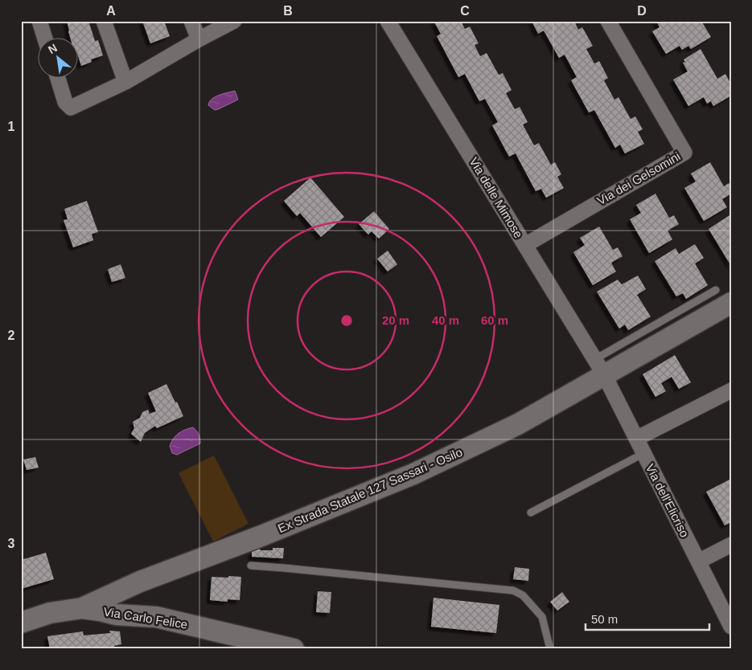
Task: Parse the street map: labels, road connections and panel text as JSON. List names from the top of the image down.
{
  "streets": {
    "street": [
      "Via dei Gelsomini",
      "Via delle Mimose",
      "Ex Strada Statale 127 Sassari - Osilo",
      "Via dell'Elicriso",
      "Via Carlo Felice"
    ]
  },
  "crossings": [
    ["Via dei Gelsomini", "Via delle Mimose"],
    ["Via delle Mimose", "Ex Strada Statale 127 Sassari - Osilo"],
    ["Via delle Mimose", "Via dell'Elicriso"],
    ["Ex Strada Statale 127 Sassari - Osilo", "Via dell'Elicriso"],
    ["Ex Strada Statale 127 Sassari - Osilo", "Via Carlo Felice"]
  ],
  "scale_bar": "50 m",
  "north": "top left",
  "grid": {
    "columns": [
      "A",
      "B",
      "C",
      "D"
    ],
    "rows": ["1", "2", "3"]
  },
  "rings": ["20 m", "40 m", "60 m"]
}
